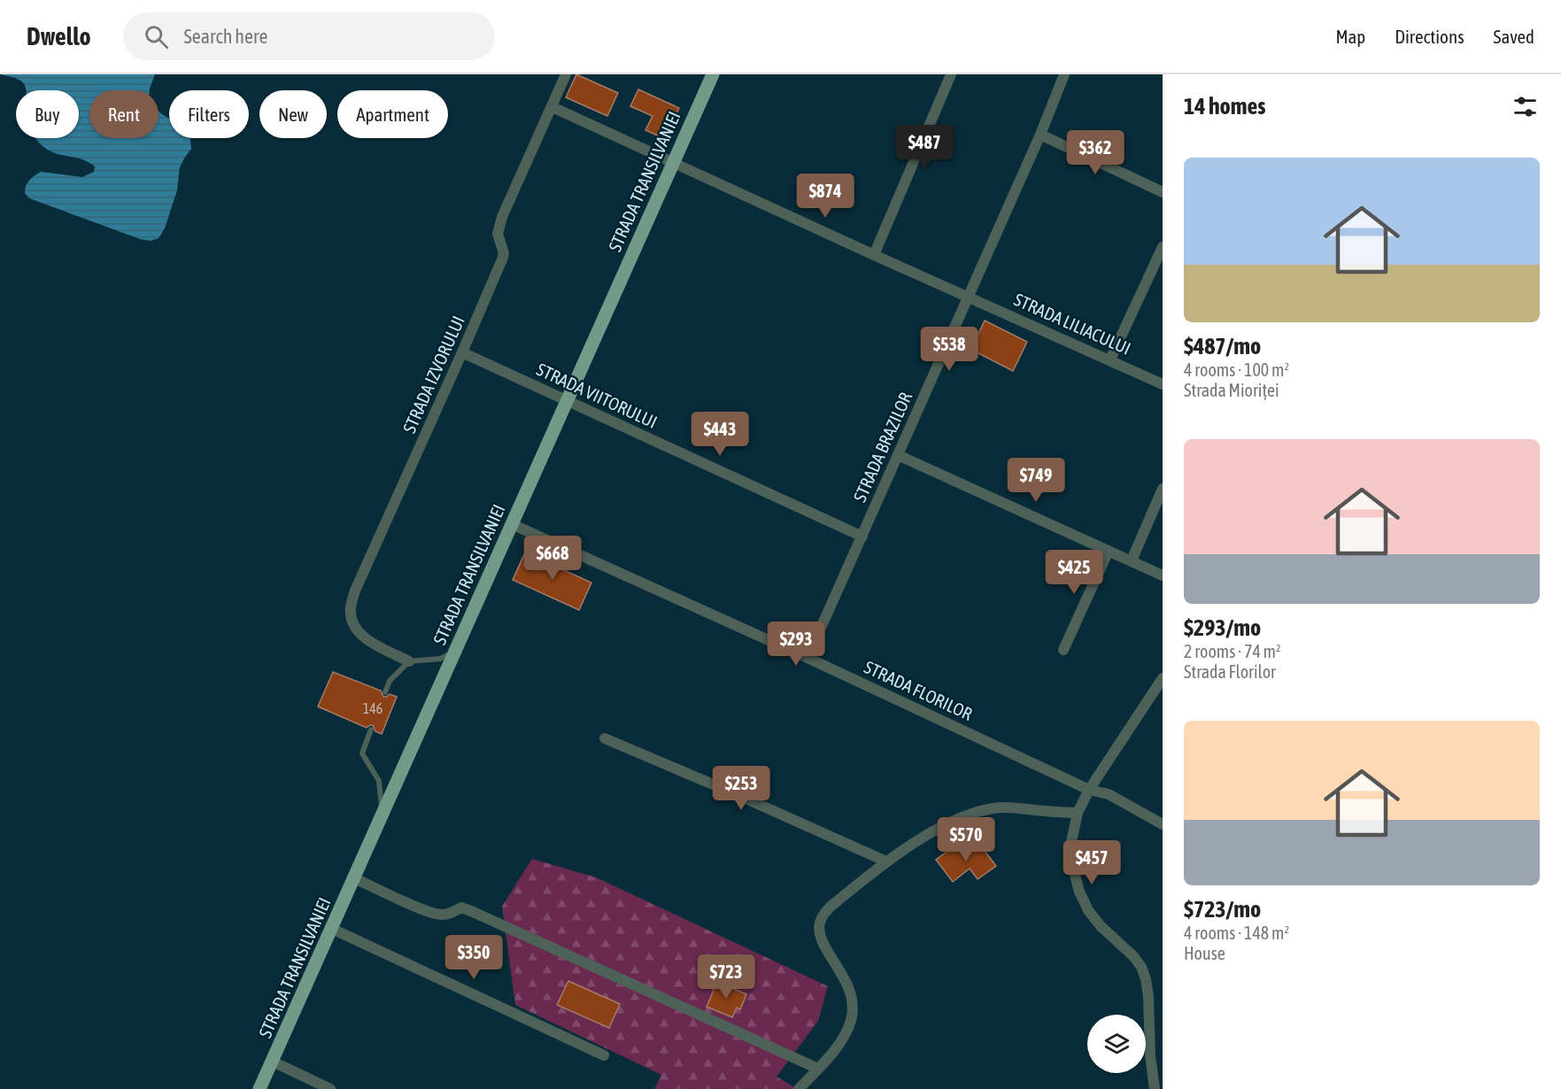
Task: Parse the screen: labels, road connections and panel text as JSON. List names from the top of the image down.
{
  "streets": {
    "main road": ["STRADA TRANSILVANIEI"],
    "street": [
      "STRADA LILIACULUI",
      "STRADA IZVORULUI",
      "STRADA VIITORULUI",
      "STRADA BRAZILOR",
      "STRADA FLORILOR"
    ]
  },
  "crossings": [
    ["STRADA TRANSILVANIEI", "STRADA LILIACULUI"],
    ["STRADA TRANSILVANIEI", "STRADA VIITORULUI"],
    ["STRADA TRANSILVANIEI", "STRADA FLORILOR"],
    ["STRADA LILIACULUI", "STRADA IZVORULUI"],
    ["STRADA LILIACULUI", "STRADA BRAZILOR"],
    ["STRADA IZVORULUI", "STRADA VIITORULUI"],
    ["STRADA VIITORULUI", "STRADA BRAZILOR"],
    ["STRADA BRAZILOR", "STRADA FLORILOR"]
  ],
  "house_numbers": ["146"],
  "page": {
    "header": "Dwello",
    "search": "Search here",
    "nav": ["Map", "Directions", "Saved"],
    "heading": "14 homes",
    "chip": [
      "Buy",
      "Rent",
      "Filters",
      "New",
      "Apartment"
    ],
    "price": [
      "$487",
      "$362",
      "$874",
      "$538",
      "$443",
      "$749",
      "$668",
      "$425",
      "$293",
      "$253",
      "$570",
      "$457",
      "$350",
      "$723"
    ],
    "list": [
      {
        "name": "$487/mo",
        "note": "4 rooms · 100 m² · Strada Mioriței"
      },
      {
        "name": "$293/mo",
        "note": "2 rooms · 74 m² · Strada Florilor"
      },
      {
        "name": "$723/mo",
        "note": "4 rooms · 148 m² · House"
      }
    ]
  }
}
